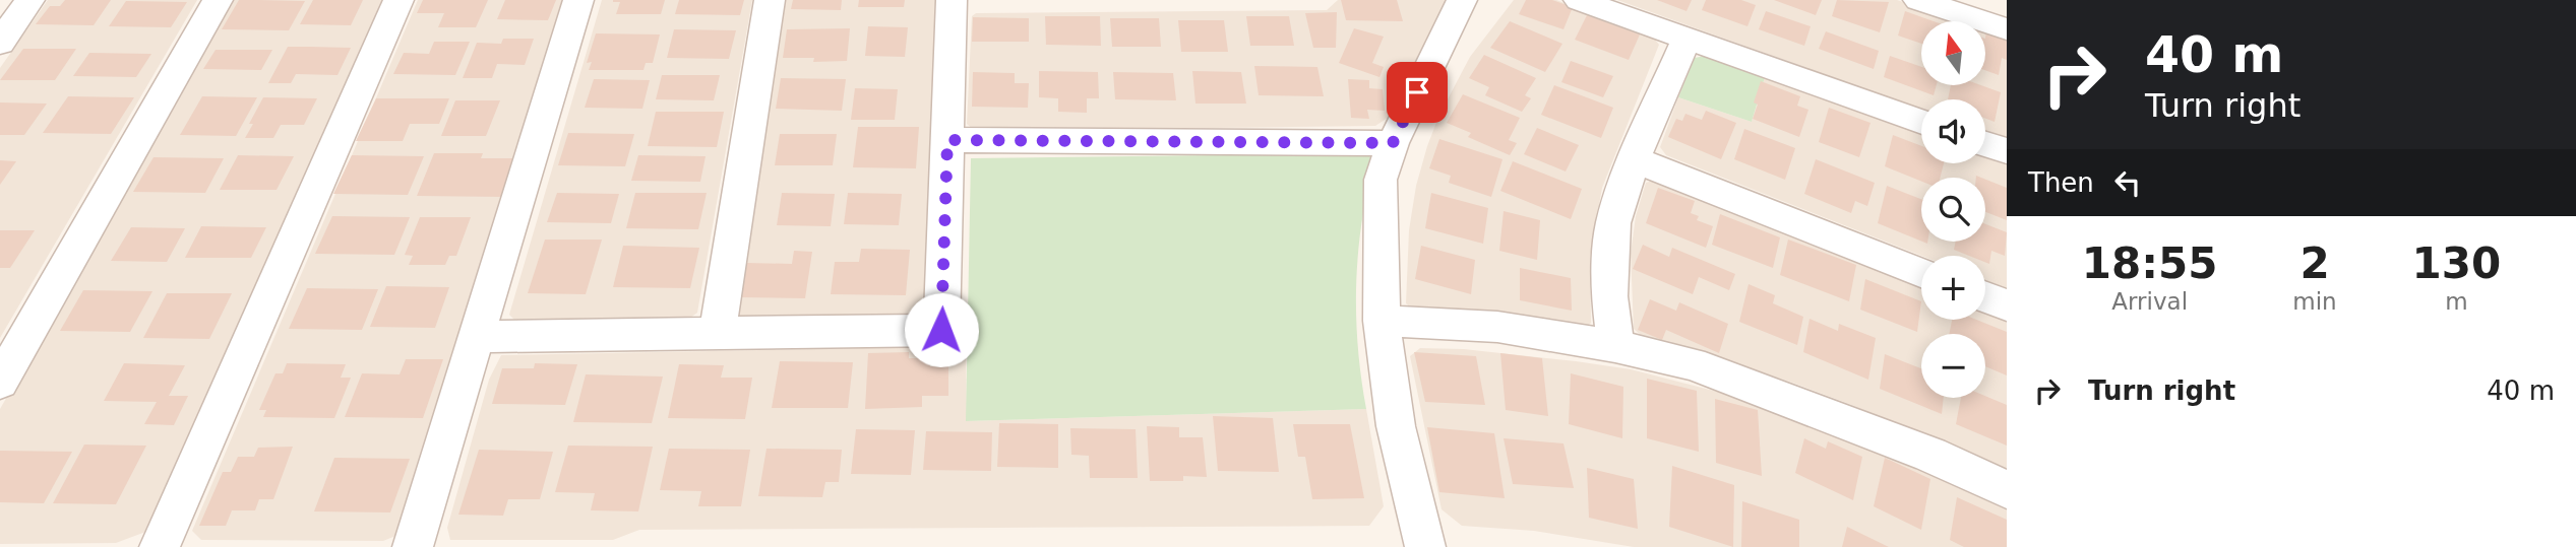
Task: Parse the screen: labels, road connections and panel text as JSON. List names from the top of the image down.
{
  "north": "top",
  "page": {
    "turn": ["40 m", "Turn right"],
    "map_buttons": ["+", "−"],
    "then": "Then",
    "eta": [
      "18:55",
      "Arrival",
      "2",
      "min",
      "130",
      "m"
    ],
    "list": [
      {
        "name": "Turn right",
        "value": "40 m"
      }
    ]
  }
}
